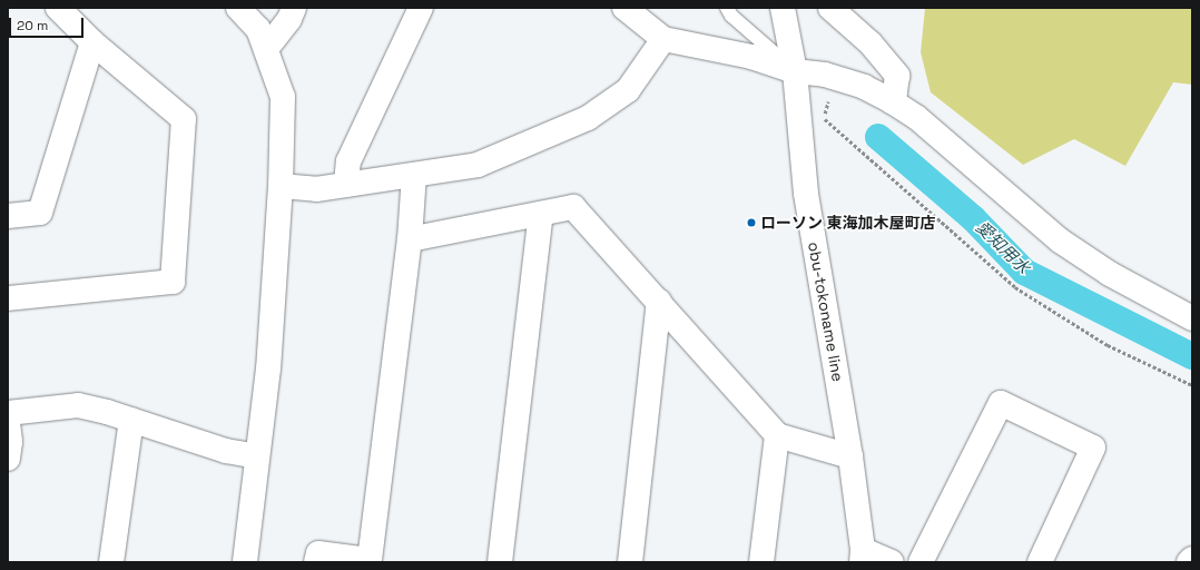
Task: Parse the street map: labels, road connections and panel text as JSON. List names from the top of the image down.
{
  "streets": {
    "street": ["obu-tokoname line"]
  },
  "water": ["愛知用水"],
  "places": ["ローソン 東海加木屋町店"],
  "scale_bar": "20 m"
}
